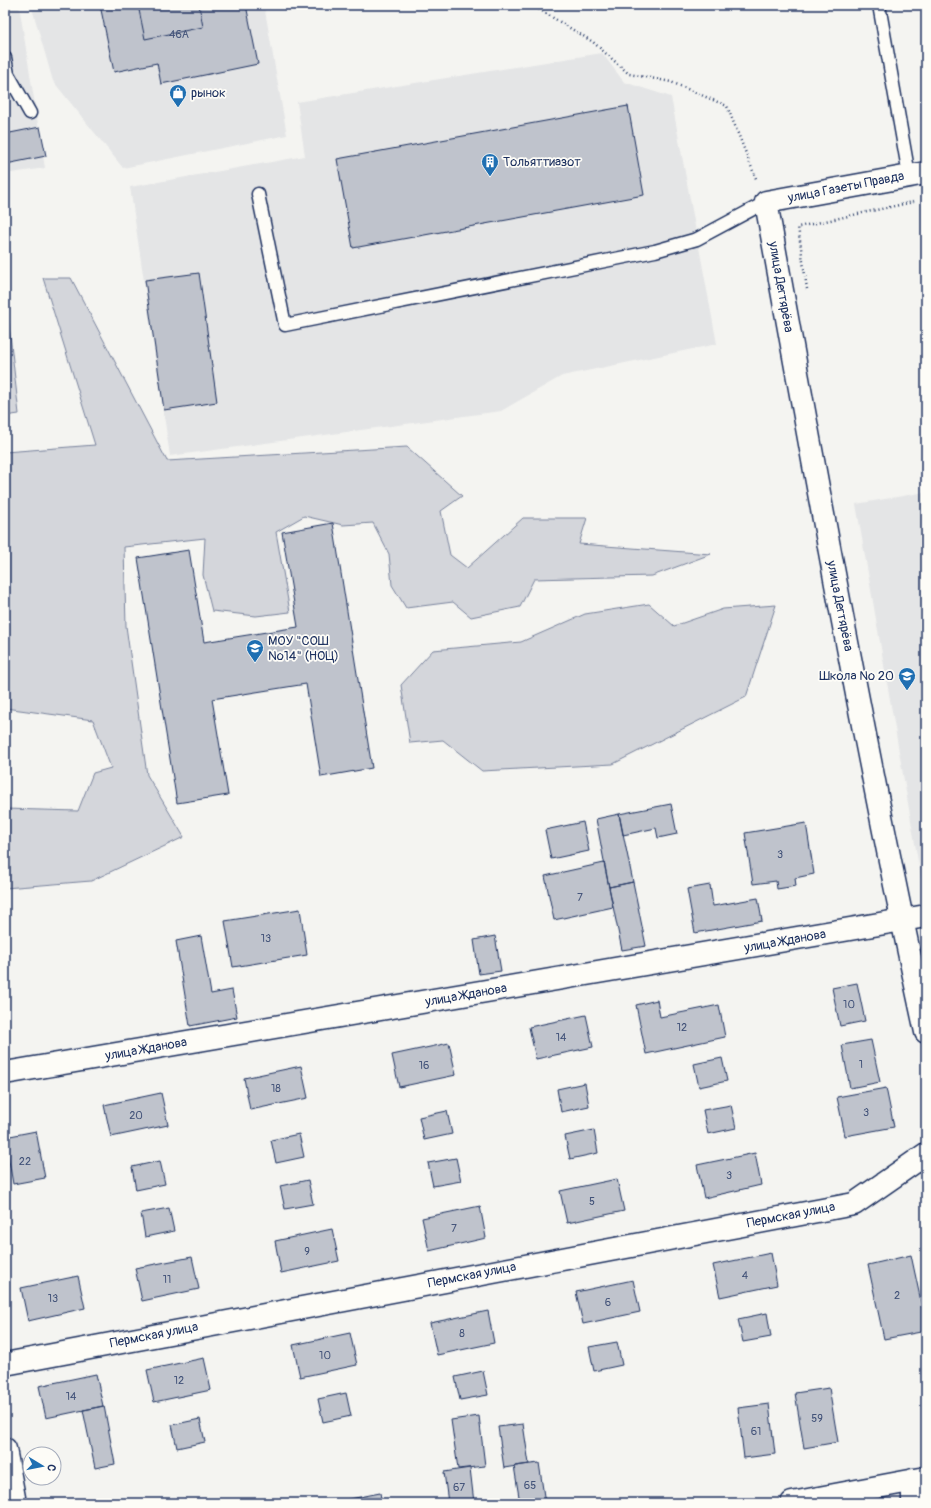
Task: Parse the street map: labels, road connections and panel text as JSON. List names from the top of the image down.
{
  "streets": {
    "street": [
      "улица Газеты Правда",
      "улица Дегтярёва",
      "улица Жданова",
      "Пермская улица"
    ]
  },
  "crossings": [
    ["улица Газеты Правда", "улица Дегтярёва"],
    ["улица Дегтярёва", "улица Жданова"]
  ],
  "places": {
    "shop": ["рынок"],
    "building": ["Тольяттиазот"],
    "school or university": ["МОУ \"СОШ №14\" (НОЦ)", "Школа № 20"]
  },
  "house_numbers": [
    "46А",
    "3",
    "7",
    "13",
    "10",
    "12",
    "14",
    "1",
    "16",
    "18",
    "3",
    "20",
    "22",
    "3",
    "5",
    "7",
    "9",
    "4",
    "11",
    "2",
    "13",
    "6",
    "8",
    "10",
    "12",
    "14",
    "59",
    "61",
    "65",
    "67"
  ],
  "north": "right"
}
